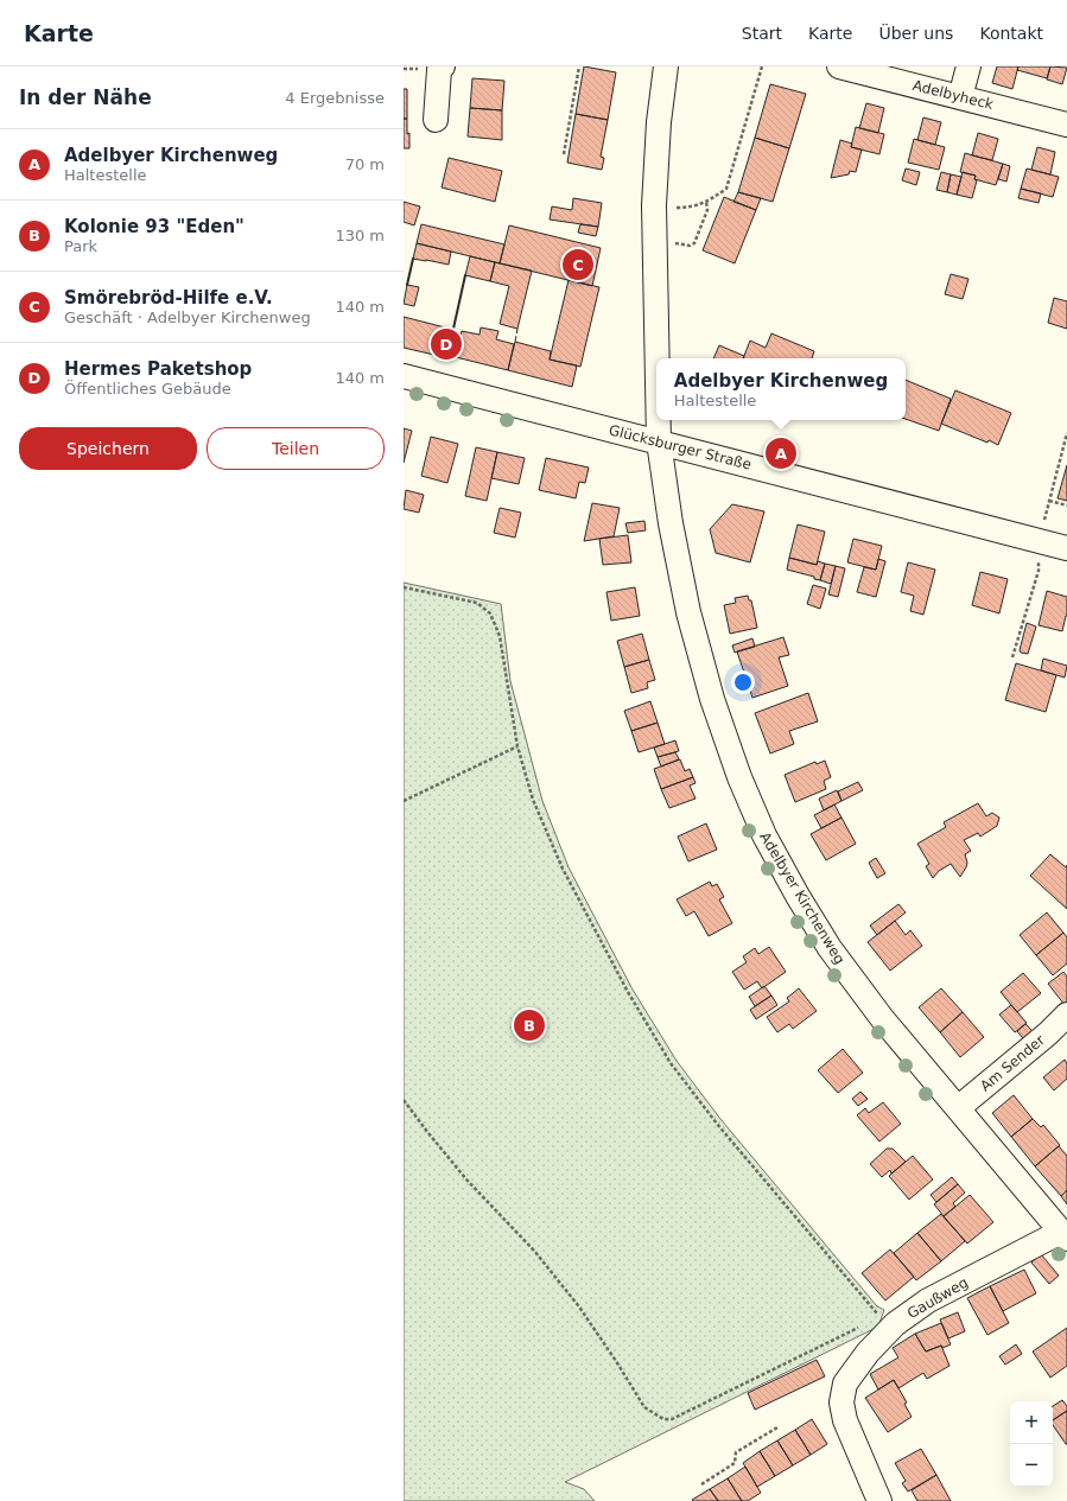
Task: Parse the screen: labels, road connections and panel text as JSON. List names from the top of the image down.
{
  "streets": {
    "street": [
      "Adelbyheck",
      "Glücksburger Straße",
      "Adelbyer Kirchenweg",
      "Am Sender",
      "Gaußweg"
    ]
  },
  "crossings": [
    ["Glücksburger Straße", "Adelbyer Kirchenweg"],
    ["Adelbyer Kirchenweg", "Am Sender"],
    ["Adelbyer Kirchenweg", "Gaußweg"]
  ],
  "page": {
    "header": "Karte",
    "nav": [
      "Start",
      "Karte",
      "Über uns",
      "Kontakt"
    ],
    "heading": ["In der Nähe", "4 Ergebnisse"],
    "list": [
      {
        "mark": "A",
        "name": "Adelbyer Kirchenweg",
        "note": "Haltestelle",
        "value": "70 m"
      },
      {
        "mark": "B",
        "name": "Kolonie 93 \"Eden\"",
        "note": "Park",
        "value": "130 m"
      },
      {
        "mark": "C",
        "name": "Smörebröd-Hilfe e.V.",
        "note": "Geschäft · Adelbyer Kirchenweg",
        "value": "140 m"
      },
      {
        "mark": "D",
        "name": "Hermes Paketshop",
        "note": "Öffentliches Gebäude",
        "value": "140 m"
      }
    ],
    "pins": [
      "C",
      "D",
      "A",
      "B"
    ],
    "popup": ["Adelbyer Kirchenweg", "Haltestelle"],
    "buttons": ["Speichern", "Teilen"],
    "map_buttons": ["+", "−"]
  }
}
